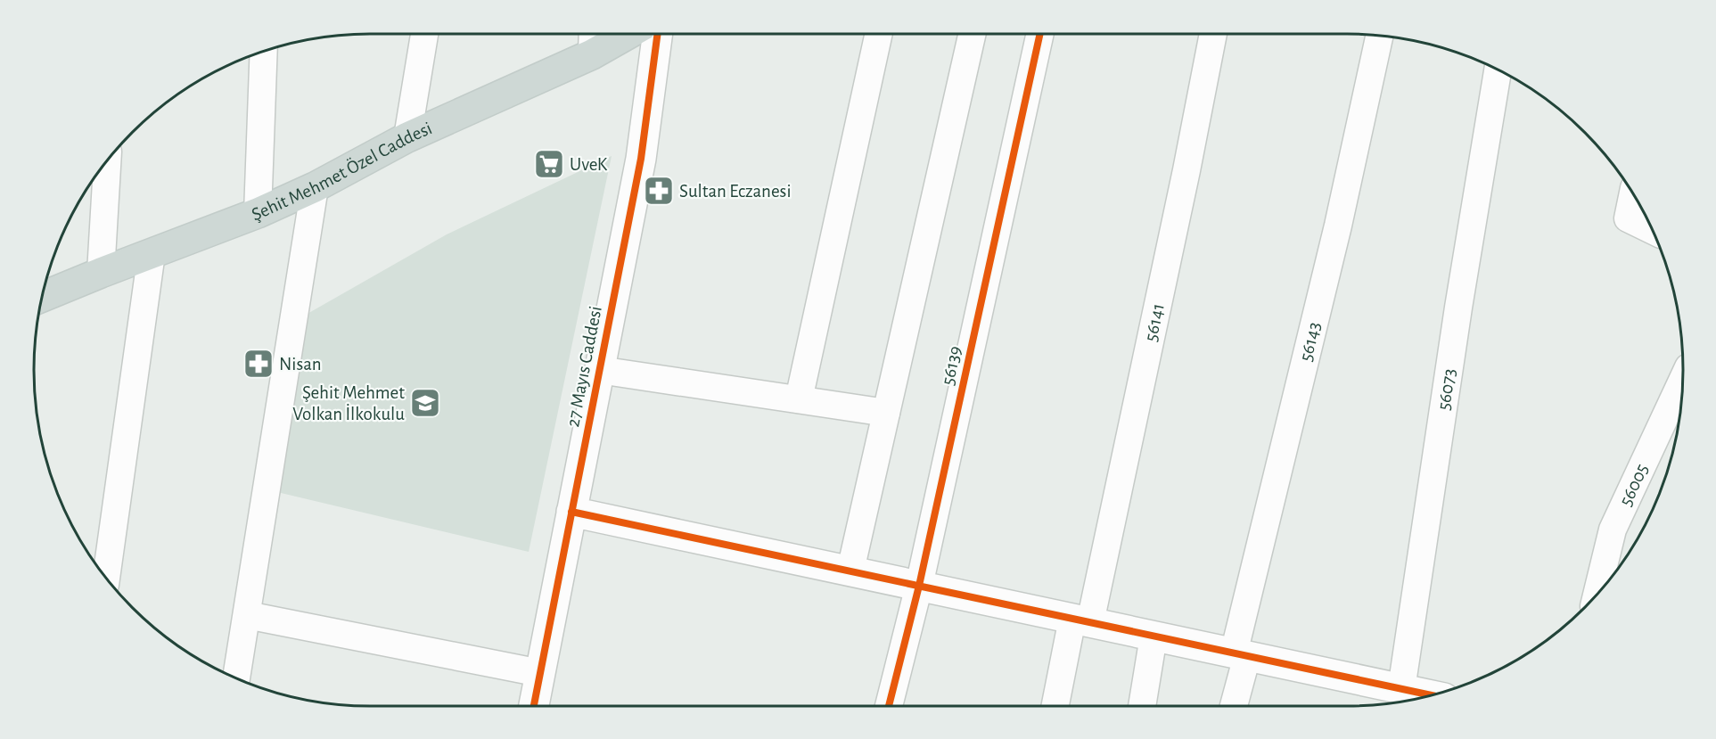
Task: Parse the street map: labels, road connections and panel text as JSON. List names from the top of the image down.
{
  "streets": {
    "main road": ["Şehit Mehmet Özel Caddesi"],
    "street": [
      "56141",
      "56143",
      "56139",
      "27 Mayıs Caddesi",
      "56073",
      "56005"
    ]
  },
  "places": {
    "supermarket": ["UveK"],
    "pharmacy": ["Sultan Eczanesi", "Nisan"],
    "school or university": ["Şehit Mehmet Volkan İlkokulu"]
  }
}
